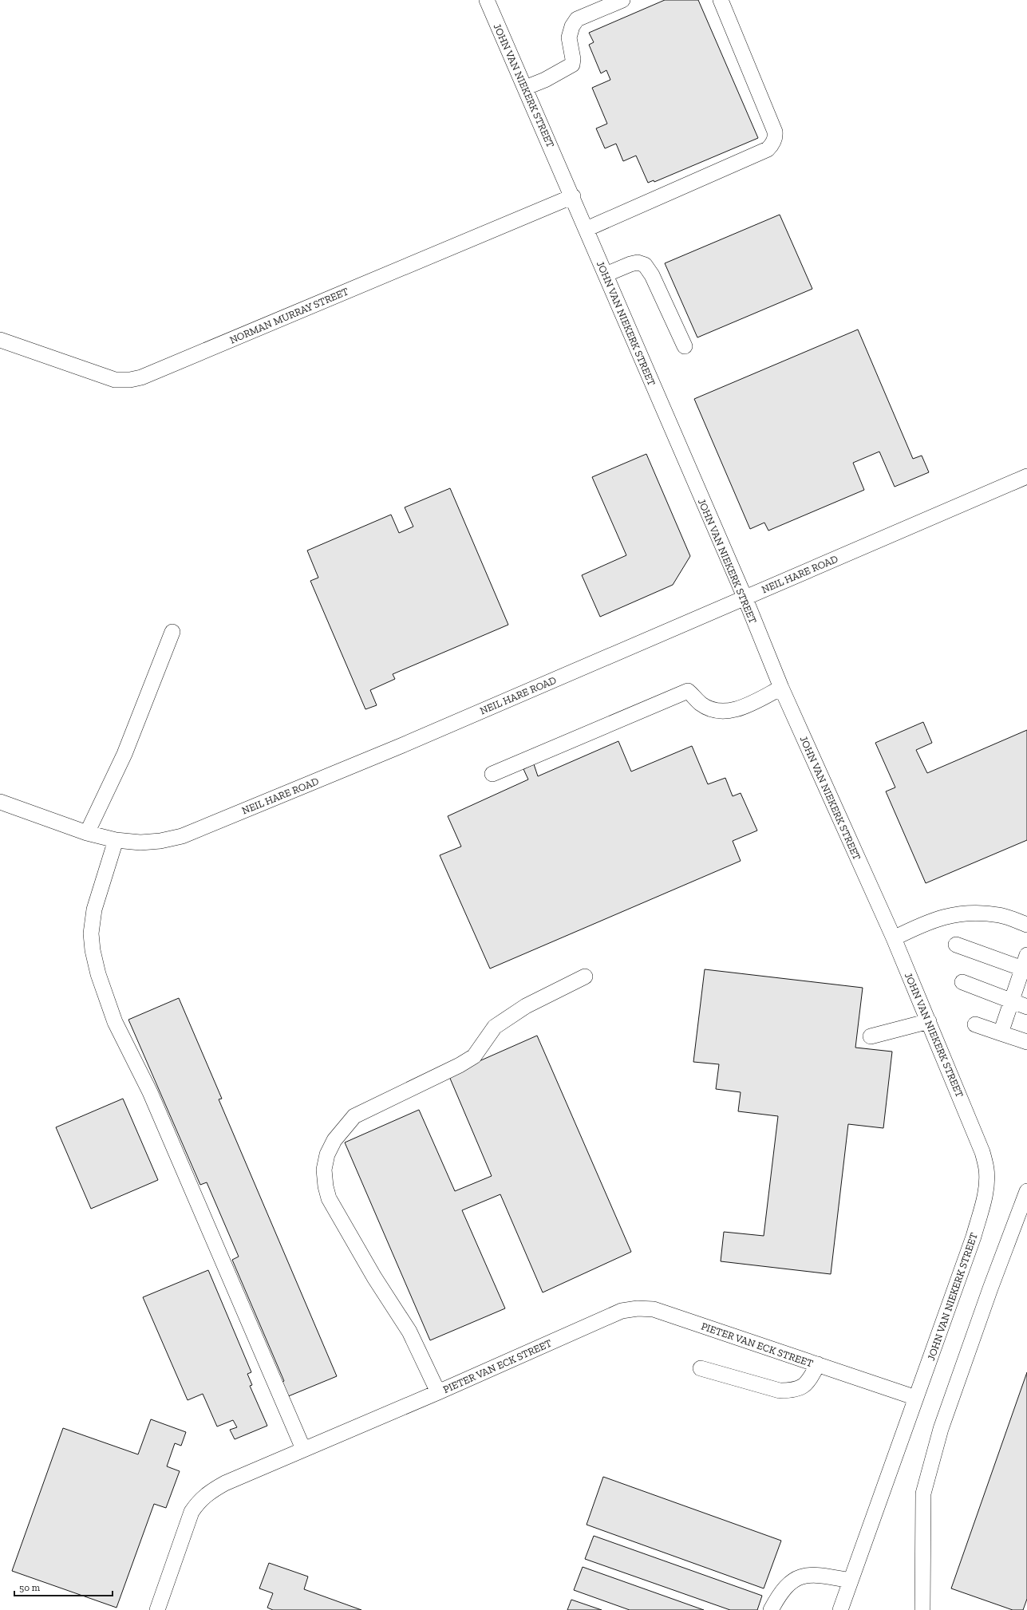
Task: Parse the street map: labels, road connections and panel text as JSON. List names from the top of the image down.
{
  "streets": {
    "street": [
      "JOHN VAN NIEKERK STREET",
      "NORMAN MURRAY STREET",
      "NEIL HARE ROAD",
      "PIETER VAN ECK STREET"
    ]
  },
  "crossings": [
    ["JOHN VAN NIEKERK STREET", "NORMAN MURRAY STREET"],
    ["JOHN VAN NIEKERK STREET", "NEIL HARE ROAD"],
    ["JOHN VAN NIEKERK STREET", "PIETER VAN ECK STREET"]
  ],
  "scale_bar": "50 m"
}
